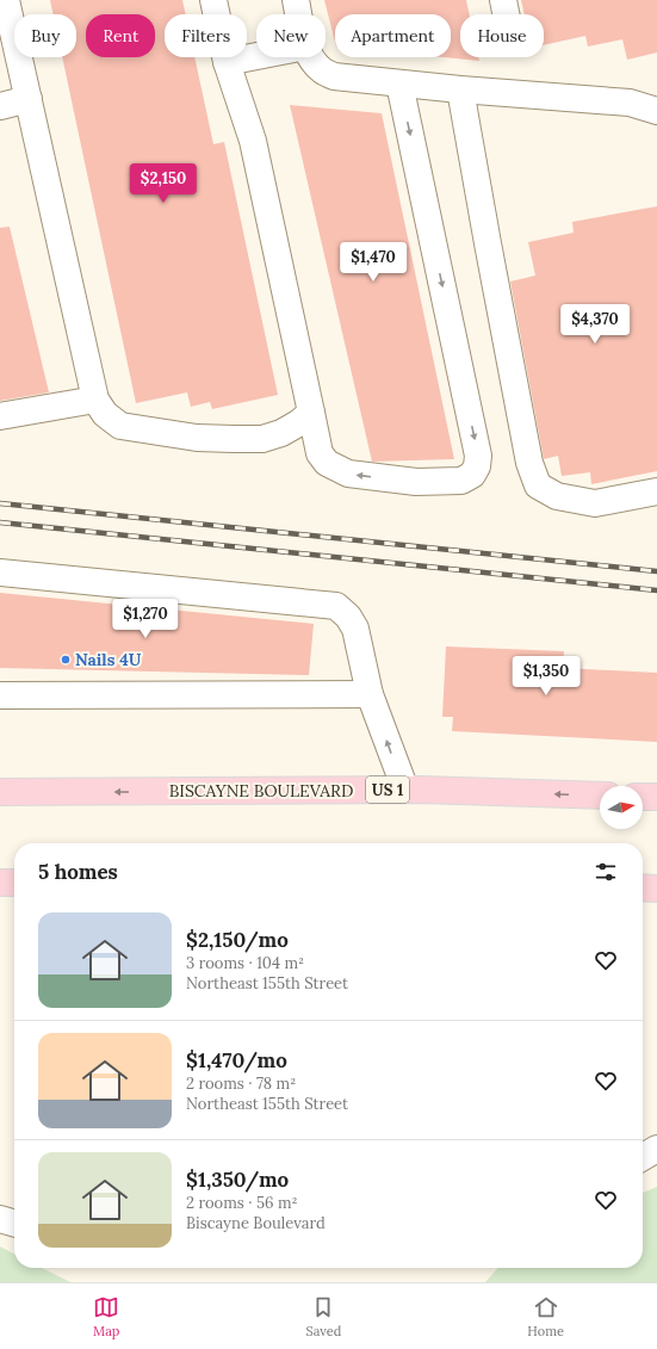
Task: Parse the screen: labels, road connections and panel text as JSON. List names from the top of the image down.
{
  "streets": {
    "main road": ["US 1", "BISCAYNE BOULEVARD"]
  },
  "one_way": ["BISCAYNE BOULEVARD"],
  "places": ["Nails 4U"],
  "north": "right",
  "page": {
    "chip": [
      "Buy",
      "Rent",
      "Filters",
      "New",
      "Apartment",
      "House"
    ],
    "price": [
      "$2,150",
      "$1,470",
      "$4,370",
      "$1,270",
      "$1,350"
    ],
    "heading": "5 homes",
    "list": [
      {
        "name": "$2,150/mo",
        "note": "3 rooms · 104 m² · Northeast 155th Street"
      },
      {
        "name": "$1,470/mo",
        "note": "2 rooms · 78 m² · Northeast 155th Street"
      },
      {
        "name": "$1,350/mo",
        "note": "2 rooms · 56 m² · Biscayne Boulevard"
      }
    ],
    "tabs": ["Map", "Saved", "Home"]
  }
}
